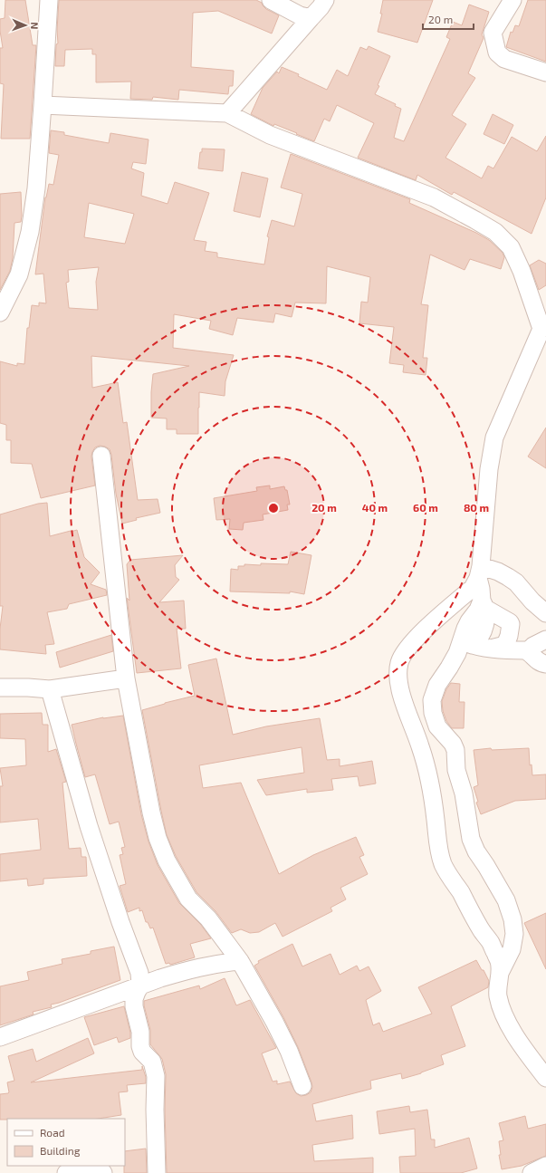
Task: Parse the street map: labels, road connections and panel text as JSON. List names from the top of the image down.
{
  "legend": ["Road", "Building"],
  "scale_bar": "20 m",
  "north": "right",
  "rings": [
    "20 m",
    "40 m",
    "60 m",
    "80 m"
  ]
}
